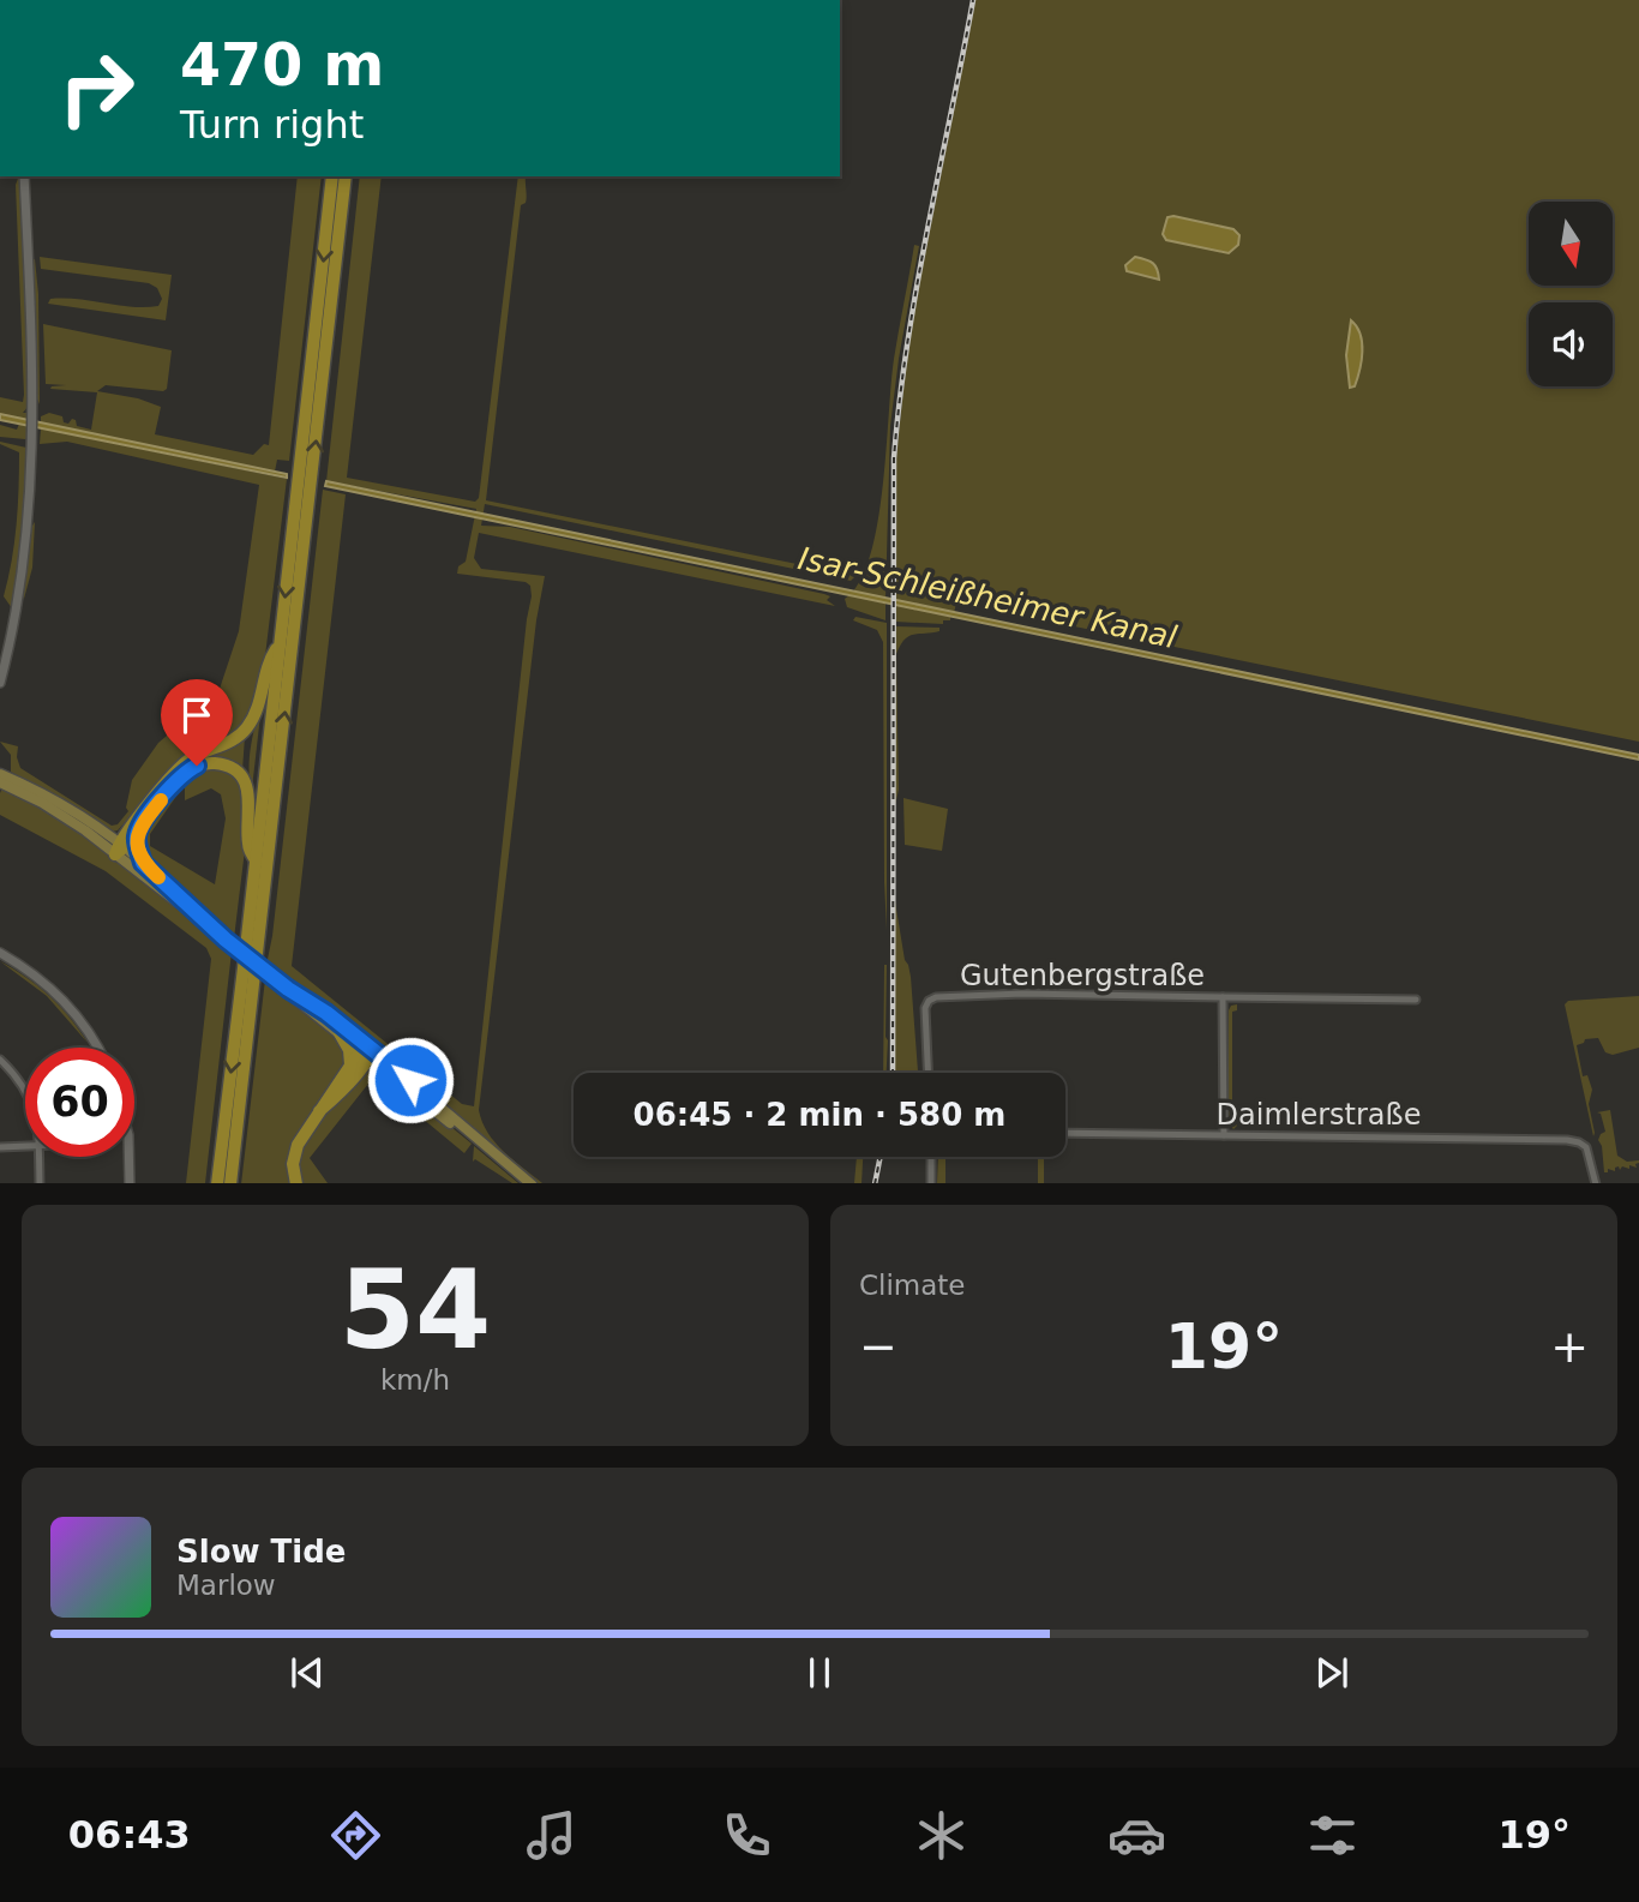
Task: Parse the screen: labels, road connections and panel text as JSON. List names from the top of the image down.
{
  "streets": {
    "street": ["Gutenbergstraße", "Daimlerstraße"]
  },
  "crossings": [
    ["Gutenbergstraße", "Daimlerstraße"]
  ],
  "water": ["Isar-Schleißheimer Kanal"],
  "north": "bottom",
  "page": {
    "turn": ["470 m", "Turn right"],
    "limit": "60",
    "trip": "06:45 · 2 min · 580 m",
    "tile": [
      ["54", "km/h"],
      "Climate"
    ],
    "heat": ["−", "19°", "+"],
    "song": ["Slow Tide", "Marlow"],
    "tabs": ["06:43", "19°"]
  }
}
